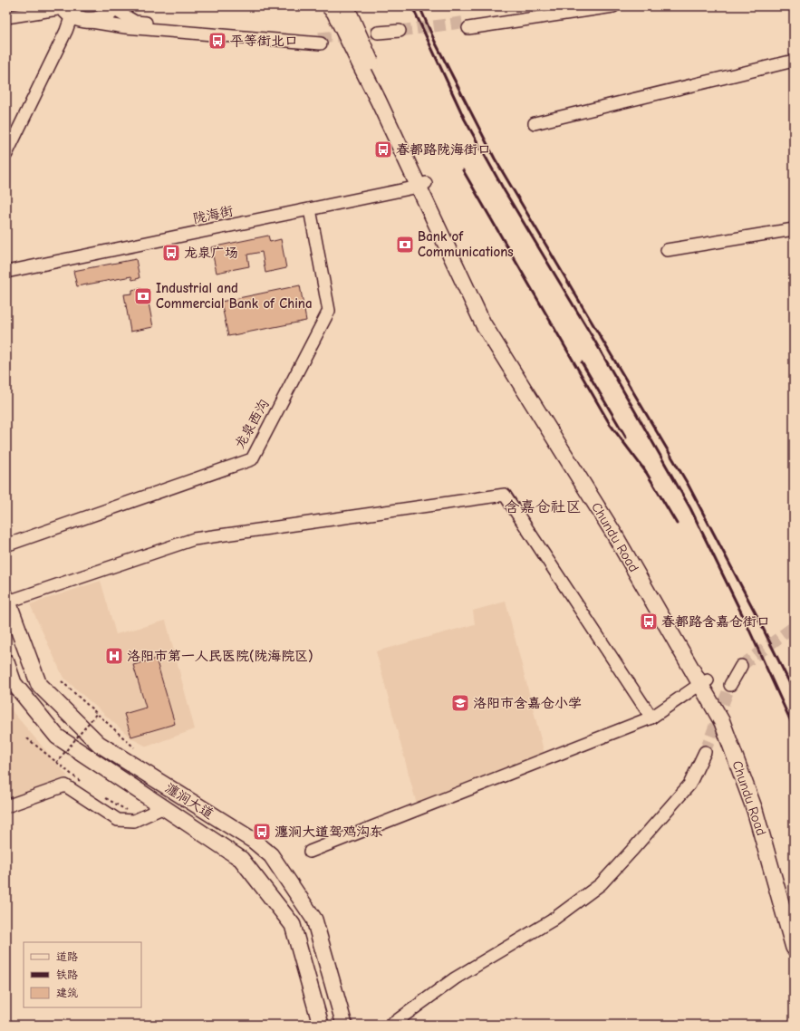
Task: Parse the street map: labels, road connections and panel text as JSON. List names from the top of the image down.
{
  "streets": {
    "main road": ["Chundu Road", "瀍涧大道"],
    "street": ["陇海街", "龙泉西沟"]
  },
  "crossings": [
    ["陇海街", "龙泉西沟"],
    ["陇海街", "Chundu Road"]
  ],
  "districts": ["含嘉仓社区"],
  "places": {
    "bus stop": [
      "平等街北口",
      "春都路陇海街口",
      "龙泉广场",
      "春都路含嘉仓街口",
      "瀍涧大道驾鸡沟东"
    ],
    "bank": ["Bank of Communications", "Industrial and Commercial Bank of China"],
    "hospital": ["洛阳市第一人民医院(陇海院区)"],
    "school or university": ["洛阳市含嘉仓小学"]
  },
  "legend": ["道路", "铁路", "建筑"]
}
